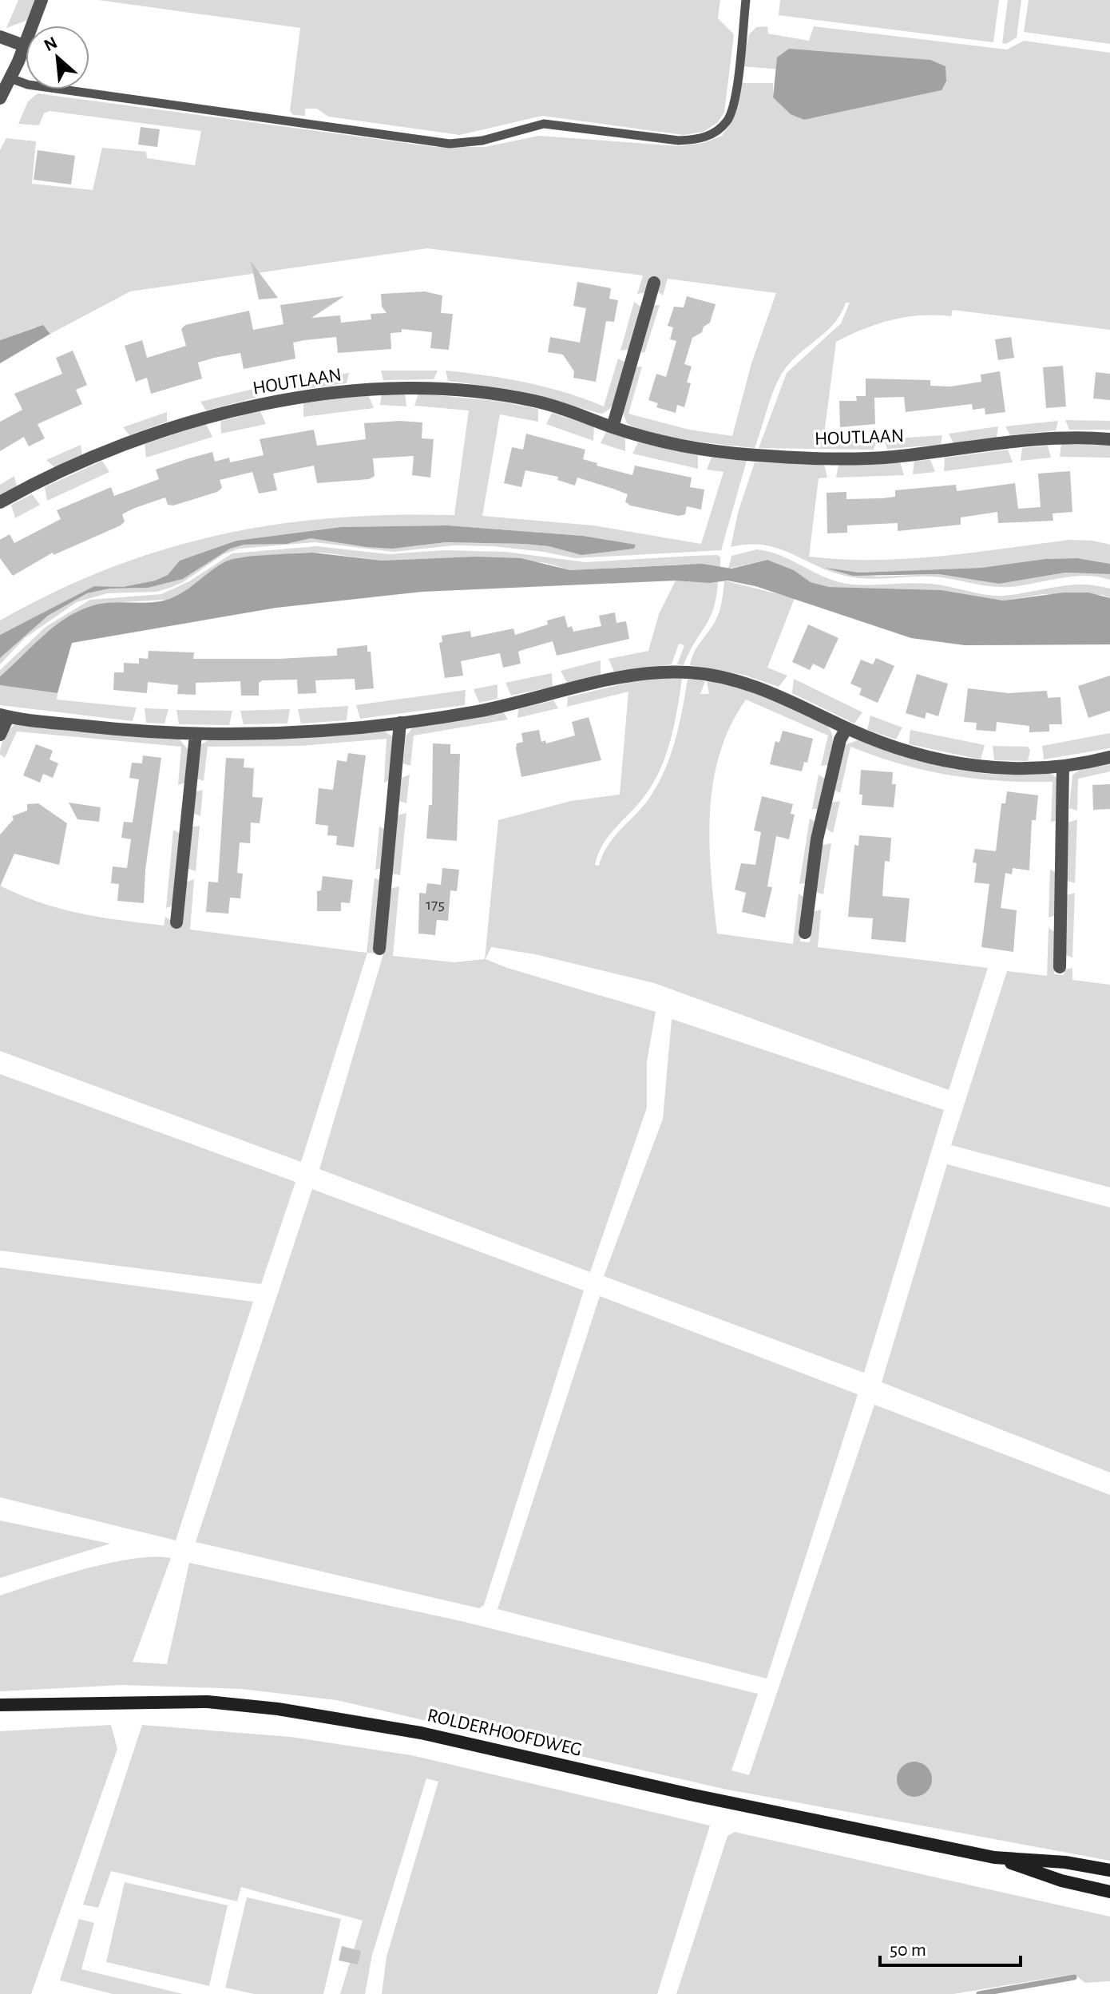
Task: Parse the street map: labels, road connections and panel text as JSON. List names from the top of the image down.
{
  "streets": {
    "main road": ["ROLDERHOOFDWEG"],
    "street": ["HOUTLAAN"]
  },
  "house_numbers": ["175"],
  "scale_bar": "50 m",
  "north": "top left"
}
